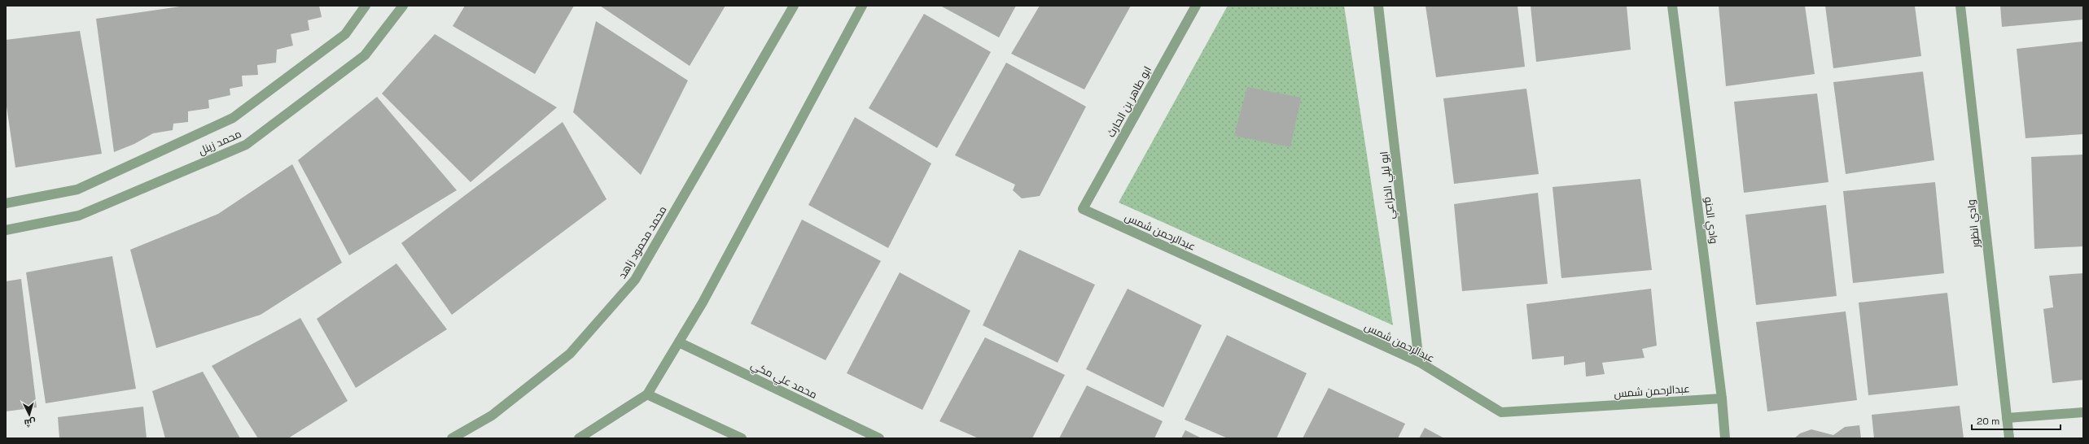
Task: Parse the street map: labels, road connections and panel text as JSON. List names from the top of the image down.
{
  "streets": {
    "street": [
      "ابو طاهر بن الحارث",
      "محمد زينل",
      "ابو ليلي الخزاعي",
      "وادي الحنو",
      "وادي انظور",
      "عبدالرحمن شمس",
      "محمد محمود زاهد",
      "محمد علي مكي"
    ]
  },
  "crossings": [
    ["ابو طاهر بن الحارث", "عبدالرحمن شمس"],
    ["ابو ليلي الخزاعي", "عبدالرحمن شمس"],
    ["وادي الحنو", "عبدالرحمن شمس"]
  ],
  "scale_bar": "20 m",
  "north": "bottom"
}
